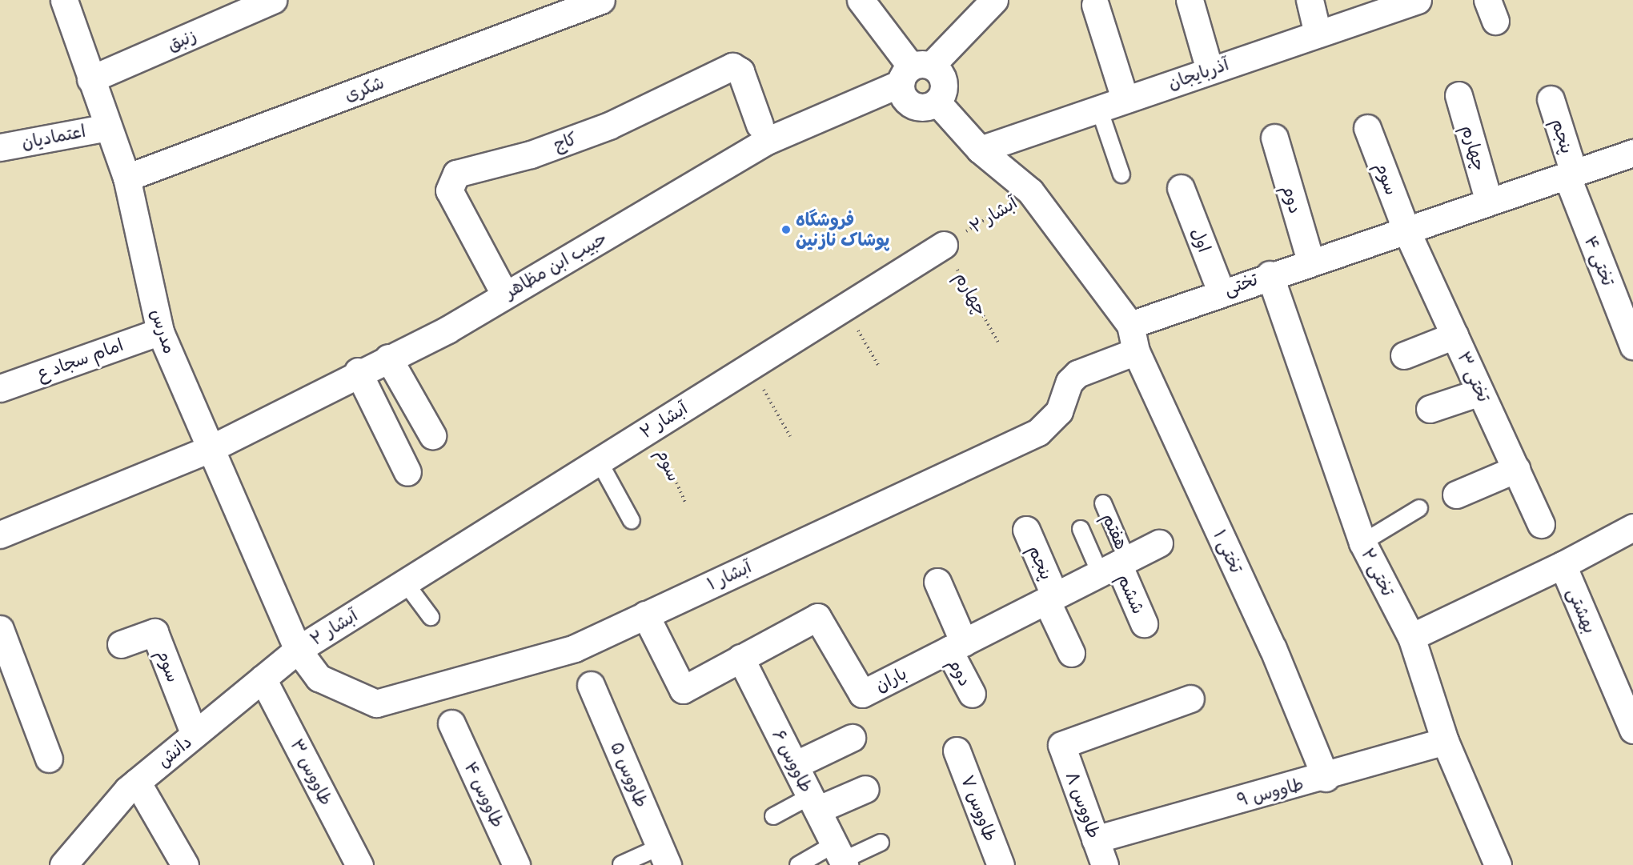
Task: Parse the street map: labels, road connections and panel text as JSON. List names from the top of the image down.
{
  "streets": {
    "street": [
      "زنبق",
      "آذربایجان",
      "شکری",
      "پنجم",
      "اعتمادیان",
      "کاج",
      "چهارم",
      "سوم",
      "دوم",
      "آبشار ۲",
      "اول",
      "تختی ۴",
      "حبیب ابن مظاهر",
      "تختی",
      "مدرس",
      "امام سجاد ع",
      "تختی ۳",
      "تختی ۱",
      "تختی ۲",
      "آبشار ۱",
      "ششم",
      "بهشتی",
      "باران",
      "دانش",
      "طاووس ۶",
      "طاووس ۳",
      "طاووس ۵",
      "طاووس ۹",
      "طاووس ۴",
      "طاووس ۸",
      "طاووس ۷"
    ],
    "lane": ["هفتم"]
  },
  "crossings": [
    ["زنبق", "مدرس"],
    ["شکری", "مدرس"],
    ["پنجم", "تختی ۴"],
    ["پنجم", "تختی"],
    ["پنجم", "باران"],
    ["اعتمادیان", "مدرس"],
    ["کاج", "حبیب ابن مظاهر"],
    ["چهارم", "آبشار ۲"],
    ["چهارم", "تختی"],
    ["سوم", "آبشار ۲"],
    ["سوم", "تختی"],
    ["سوم", "تختی ۳"],
    ["سوم", "دانش"],
    ["دوم", "تختی"],
    ["دوم", "باران"],
    ["آبشار ۲", "مدرس"],
    ["آبشار ۲", "آبشار ۱"],
    ["آبشار ۲", "دانش"],
    ["اول", "تختی"],
    ["تختی ۴", "تختی"],
    ["حبیب ابن مظاهر", "مدرس"],
    ["تختی", "تختی ۳"],
    ["تختی", "تختی ۱"],
    ["تختی", "تختی ۲"],
    ["مدرس", "امام سجاد ع"],
    ["مدرس", "آبشار ۱"],
    ["مدرس", "دانش"],
    ["هفتم", "ششم"],
    ["هفتم", "باران"],
    ["تختی ۱", "آبشار ۱"],
    ["تختی ۱", "طاووس ۹"],
    ["تختی ۲", "طاووس ۹"],
    ["آبشار ۱", "باران"],
    ["آبشار ۱", "دانش"],
    ["ششم", "باران"],
    ["باران", "طاووس ۶"],
    ["دانش", "طاووس ۳"],
    ["طاووس ۹", "طاووس ۸"]
  ],
  "places": ["فروشگاه پوشاک نازنین"]
}
